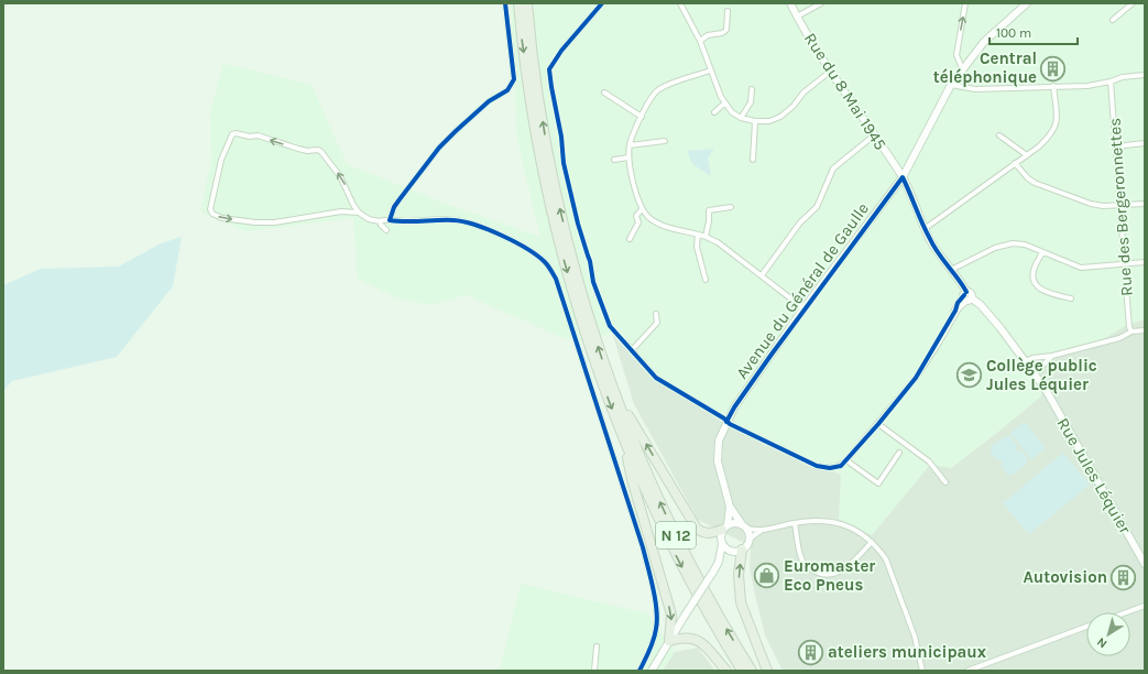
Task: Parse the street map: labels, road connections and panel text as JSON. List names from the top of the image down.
{
  "streets": {
    "highway": ["N 12"],
    "street": [
      "Rue du 8 Mai 1945",
      "Rue des Bergeronnettes",
      "Avenue du Général de Gaulle",
      "Rue Jules Léquier"
    ]
  },
  "crossings": [
    ["Rue du 8 Mai 1945", "Avenue du Général de Gaulle"],
    ["Rue du 8 Mai 1945", "Rue Jules Léquier"]
  ],
  "places": {
    "building": ["Central téléphonique", "Autovision", "ateliers municipaux"],
    "school or university": ["Collège public Jules Léquier"],
    "shop": ["Euromaster Eco Pneus"]
  },
  "scale_bar": "100 m",
  "north": "bottom left"
}
